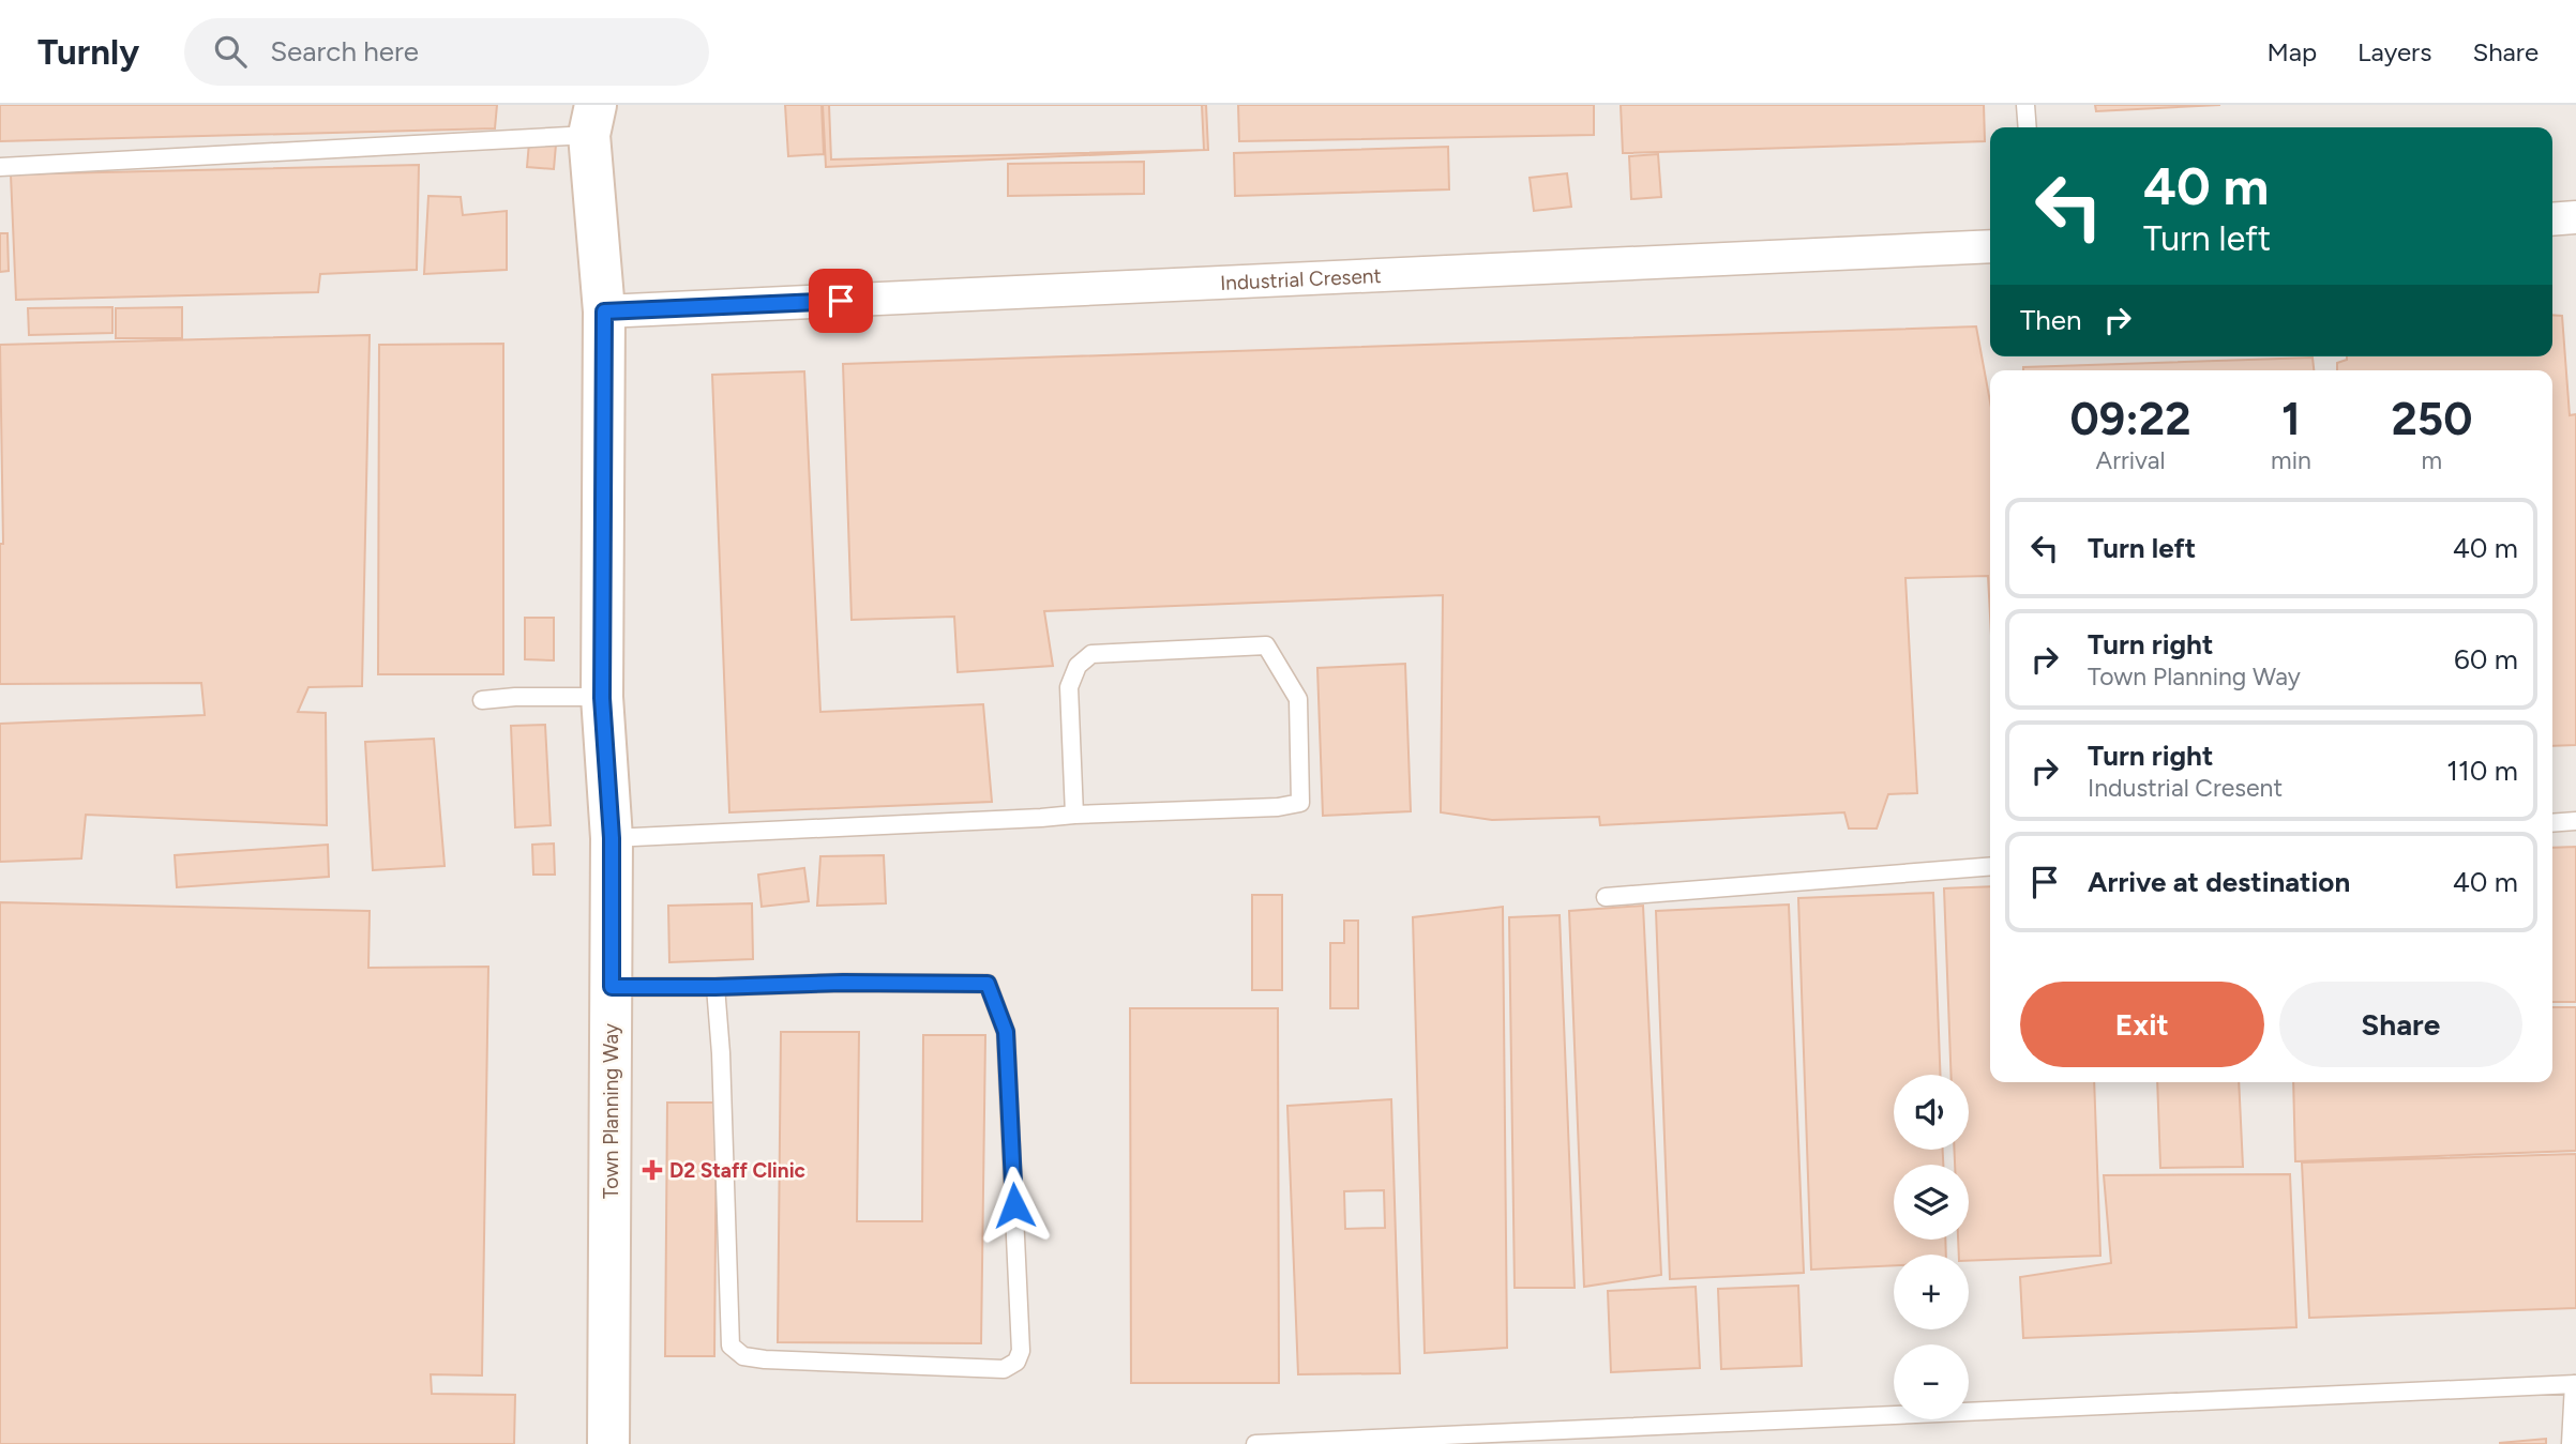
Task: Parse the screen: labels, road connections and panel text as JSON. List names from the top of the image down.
{
  "streets": {
    "main road": ["Town Planning Way"],
    "street": ["Industrial Cresent"]
  },
  "crossings": [
    ["Industrial Cresent", "Town Planning Way"]
  ],
  "places": {
    "health": ["D2 Staff Clinic"]
  },
  "page": {
    "header": "Turnly",
    "search": "Search here",
    "nav": ["Map", "Layers", "Share"],
    "turn": ["40 m", "Turn left"],
    "then": "Then",
    "eta": [
      "09:22",
      "Arrival",
      "1",
      "min",
      "250",
      "m"
    ],
    "list": [
      {
        "name": "Turn left",
        "value": "40 m"
      },
      {
        "name": "Turn right",
        "note": "Town Planning Way",
        "value": "60 m"
      },
      {
        "name": "Turn right",
        "note": "Industrial Cresent",
        "value": "110 m"
      },
      {
        "name": "Arrive at destination",
        "value": "40 m"
      }
    ],
    "buttons": ["Exit", "Share"],
    "map_buttons": ["+", "−"]
  }
}
